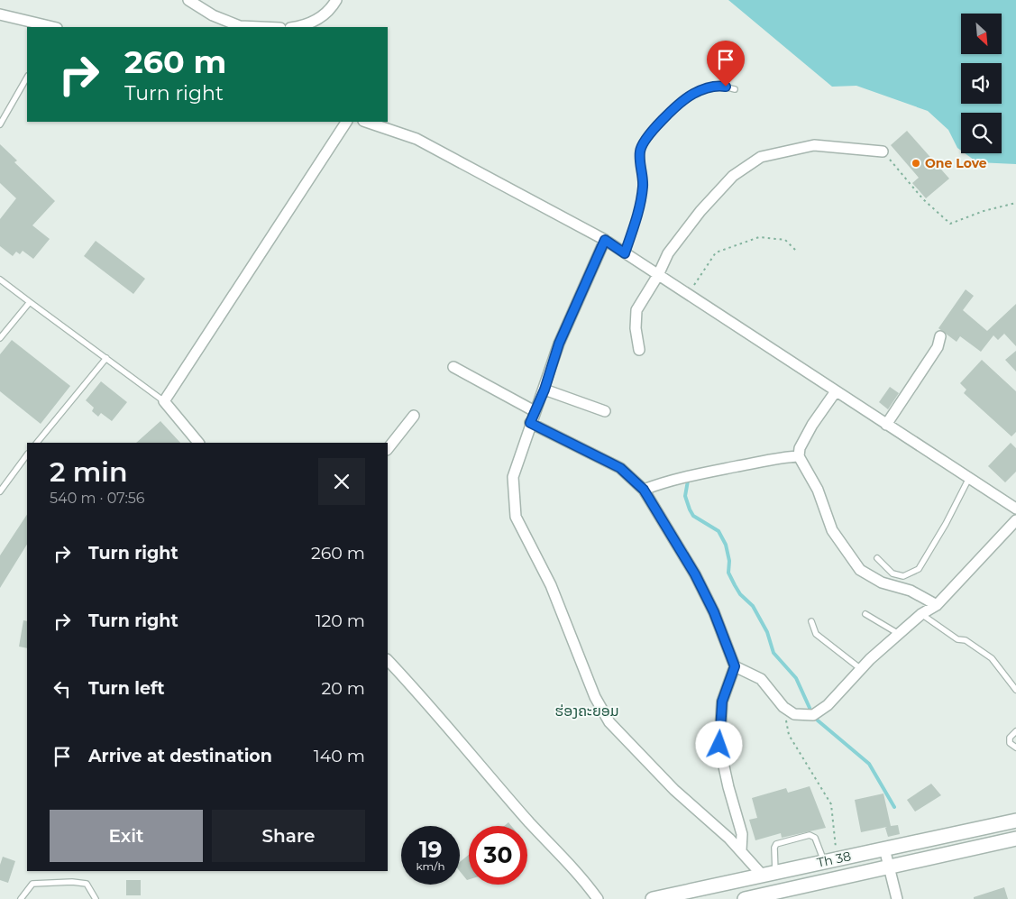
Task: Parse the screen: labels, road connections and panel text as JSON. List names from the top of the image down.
{
  "streets": {
    "street": ["Th 38"]
  },
  "districts": ["ຮ່ອງຄະຍອມ"],
  "places": ["One Love"],
  "north": "bottom right",
  "page": {
    "turn": ["260 m", "Turn right"],
    "heading": ["2 min", "540 m · 07:56"],
    "list": [
      {
        "name": "Turn right",
        "value": "260 m"
      },
      {
        "name": "Turn right",
        "value": "120 m"
      },
      {
        "name": "Turn left",
        "value": "20 m"
      },
      {
        "name": "Arrive at destination",
        "value": "140 m"
      }
    ],
    "buttons": ["Exit", "Share"],
    "speed": "19 km/h",
    "limit": "30"
  }
}
